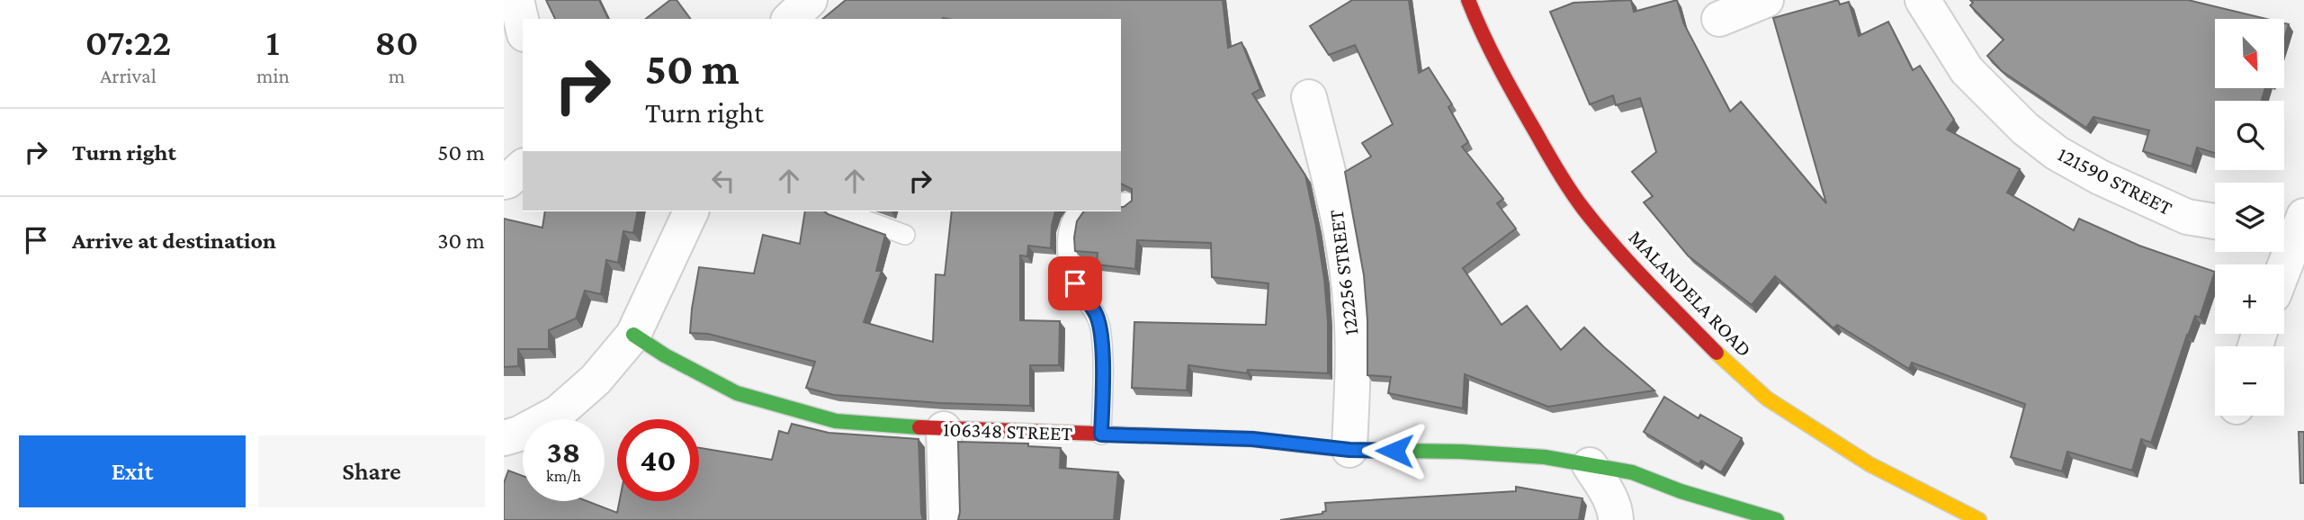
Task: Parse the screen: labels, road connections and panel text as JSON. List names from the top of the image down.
{
  "streets": {
    "street": [
      "121590 STREET",
      "122256 STREET",
      "MALANDELA ROAD",
      "106348 STREET"
    ]
  },
  "crossings": [
    ["122256 STREET", "106348 STREET"]
  ],
  "north": "bottom right",
  "page": {
    "eta": [
      "07:22",
      "Arrival",
      "1",
      "min",
      "80",
      "m"
    ],
    "map_buttons": ["+", "−"],
    "turn": ["50 m", "Turn right"],
    "list": [
      {
        "name": "Turn right",
        "value": "50 m"
      },
      {
        "name": "Arrive at destination",
        "value": "30 m"
      }
    ],
    "speed": "38 km/h",
    "limit": "40",
    "buttons": ["Exit", "Share"]
  }
}
